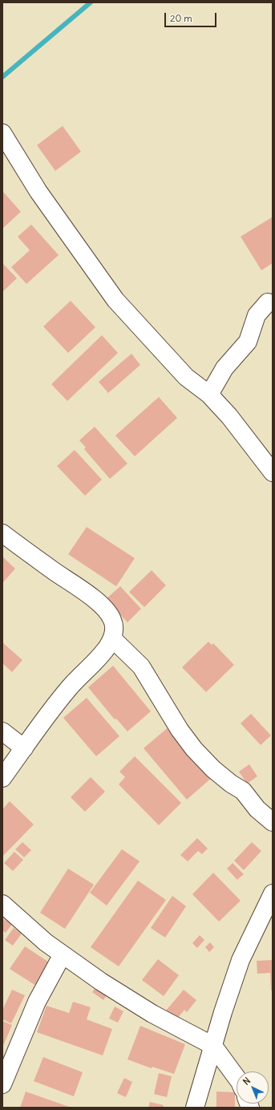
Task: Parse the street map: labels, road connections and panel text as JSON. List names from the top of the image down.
{
  "scale_bar": "20 m",
  "north": "top left"
}
